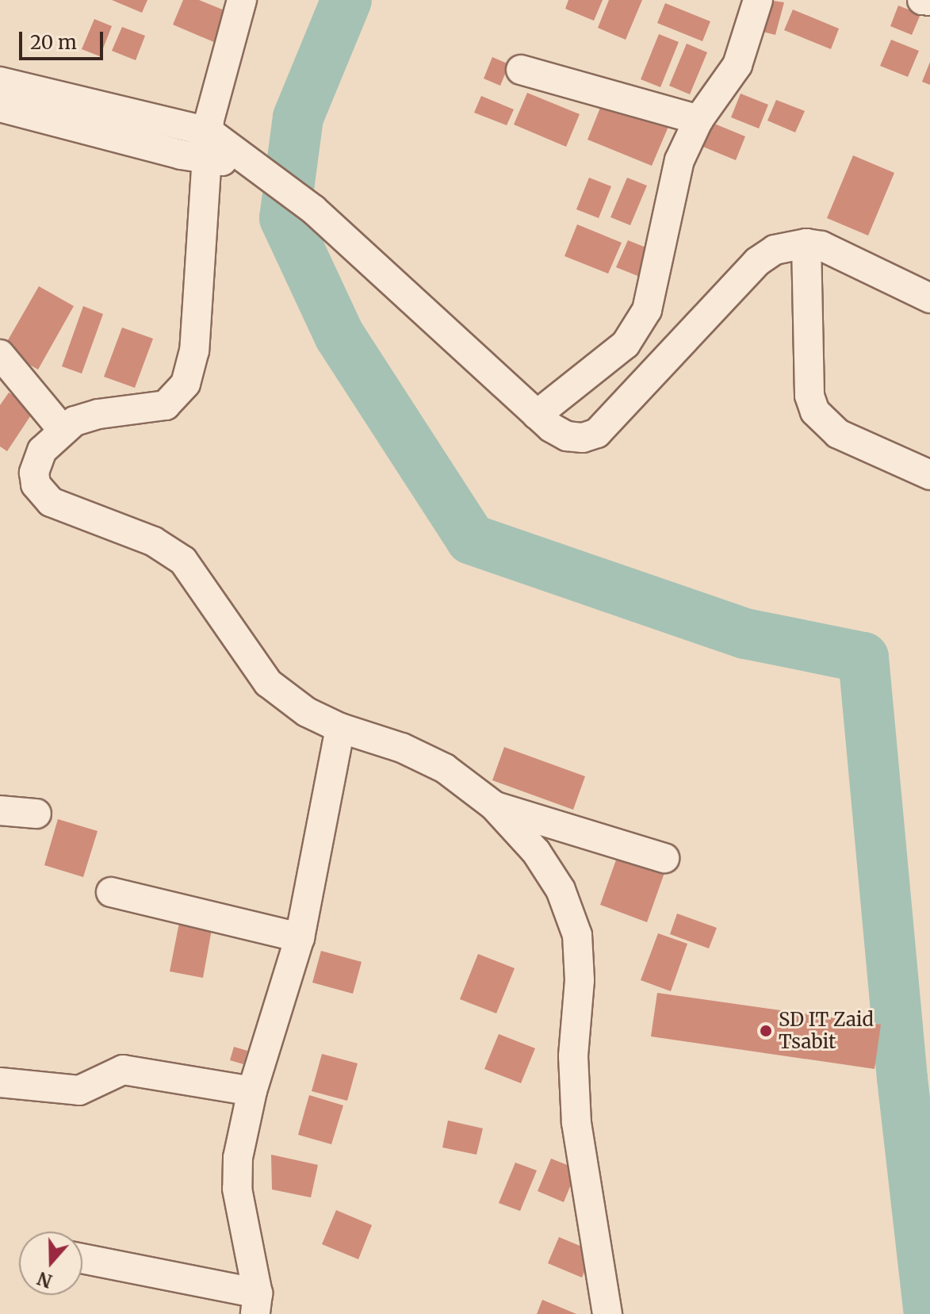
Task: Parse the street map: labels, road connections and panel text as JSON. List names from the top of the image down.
{
  "places": ["SD IT Zaid Tsabit"],
  "scale_bar": "20 m",
  "north": "bottom"
}
